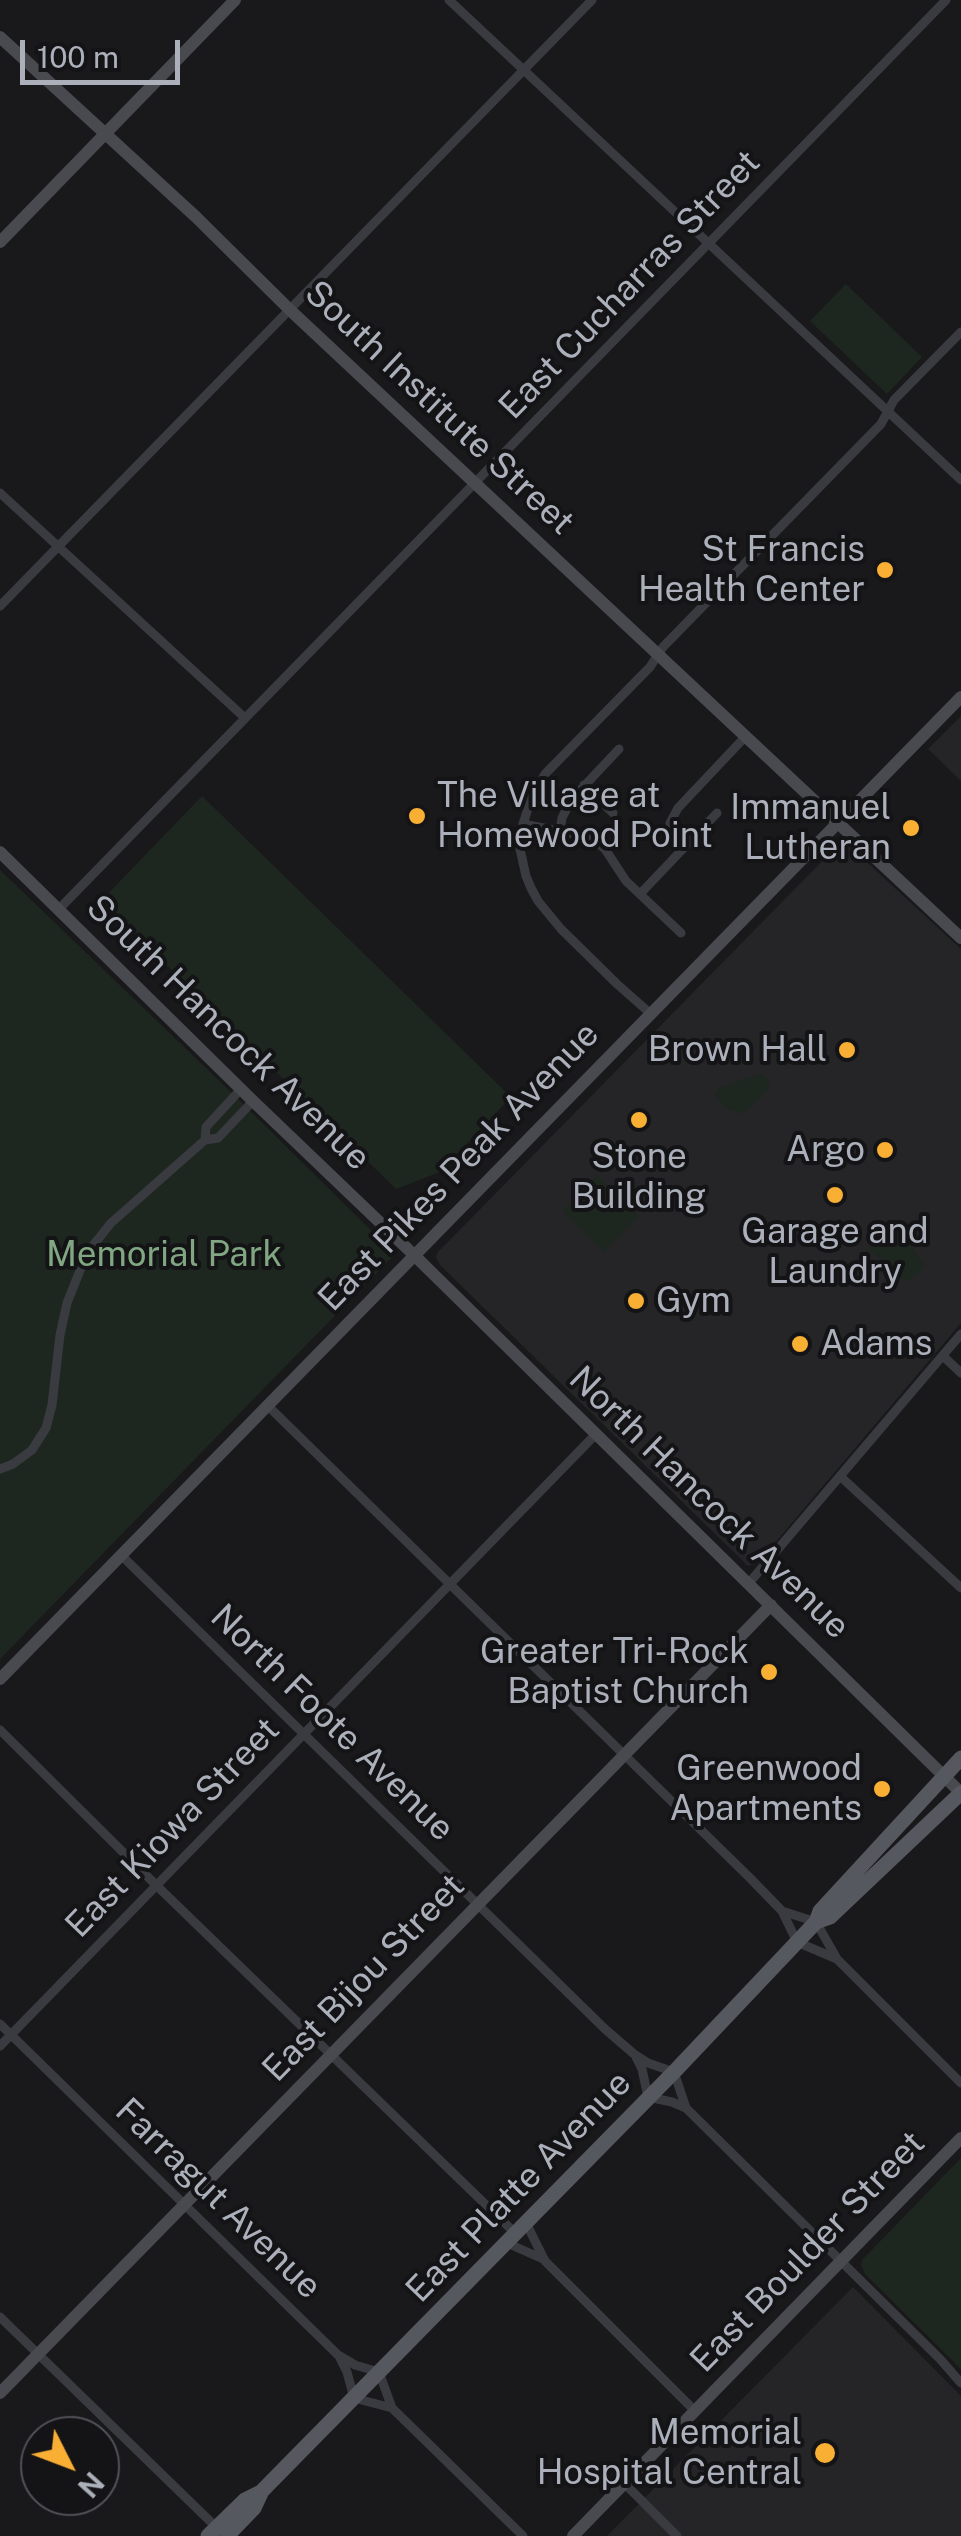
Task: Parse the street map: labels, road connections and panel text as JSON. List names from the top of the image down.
{
  "streets": {
    "main road": ["East Platte Avenue"],
    "street": [
      "East Cucharras Street",
      "South Institute Street",
      "South Hancock Avenue",
      "East Pikes Peak Avenue",
      "North Hancock Avenue",
      "North Foote Avenue",
      "East Kiowa Street",
      "East Bijou Street",
      "Farragut Avenue",
      "East Boulder Street"
    ]
  },
  "crossings": [
    ["East Cucharras Street", "South Institute Street"],
    ["East Cucharras Street", "South Hancock Avenue"],
    ["South Institute Street", "East Pikes Peak Avenue"],
    ["South Hancock Avenue", "East Pikes Peak Avenue"],
    ["South Hancock Avenue", "North Hancock Avenue"],
    ["East Pikes Peak Avenue", "North Hancock Avenue"],
    ["East Pikes Peak Avenue", "North Foote Avenue"],
    ["North Hancock Avenue", "East Kiowa Street"],
    ["North Hancock Avenue", "East Bijou Street"],
    ["North Hancock Avenue", "East Platte Avenue"],
    ["North Foote Avenue", "East Kiowa Street"],
    ["North Foote Avenue", "East Bijou Street"],
    ["North Foote Avenue", "East Platte Avenue"],
    ["East Kiowa Street", "Farragut Avenue"],
    ["East Bijou Street", "Farragut Avenue"],
    ["East Platte Avenue", "Farragut Avenue"]
  ],
  "parks": ["Memorial Park"],
  "places": [
    "St Francis Health Center",
    "The Village at Homewood Point",
    "Immanuel Lutheran",
    "Brown Hall",
    "Stone Building",
    "Argo",
    "Garage and Laundry",
    "Gym",
    "Adams",
    "Greater Tri-Rock Baptist Church",
    "Greenwood Apartments",
    "Memorial Hospital Central"
  ],
  "scale_bar": "100 m",
  "north": "bottom right"
}
